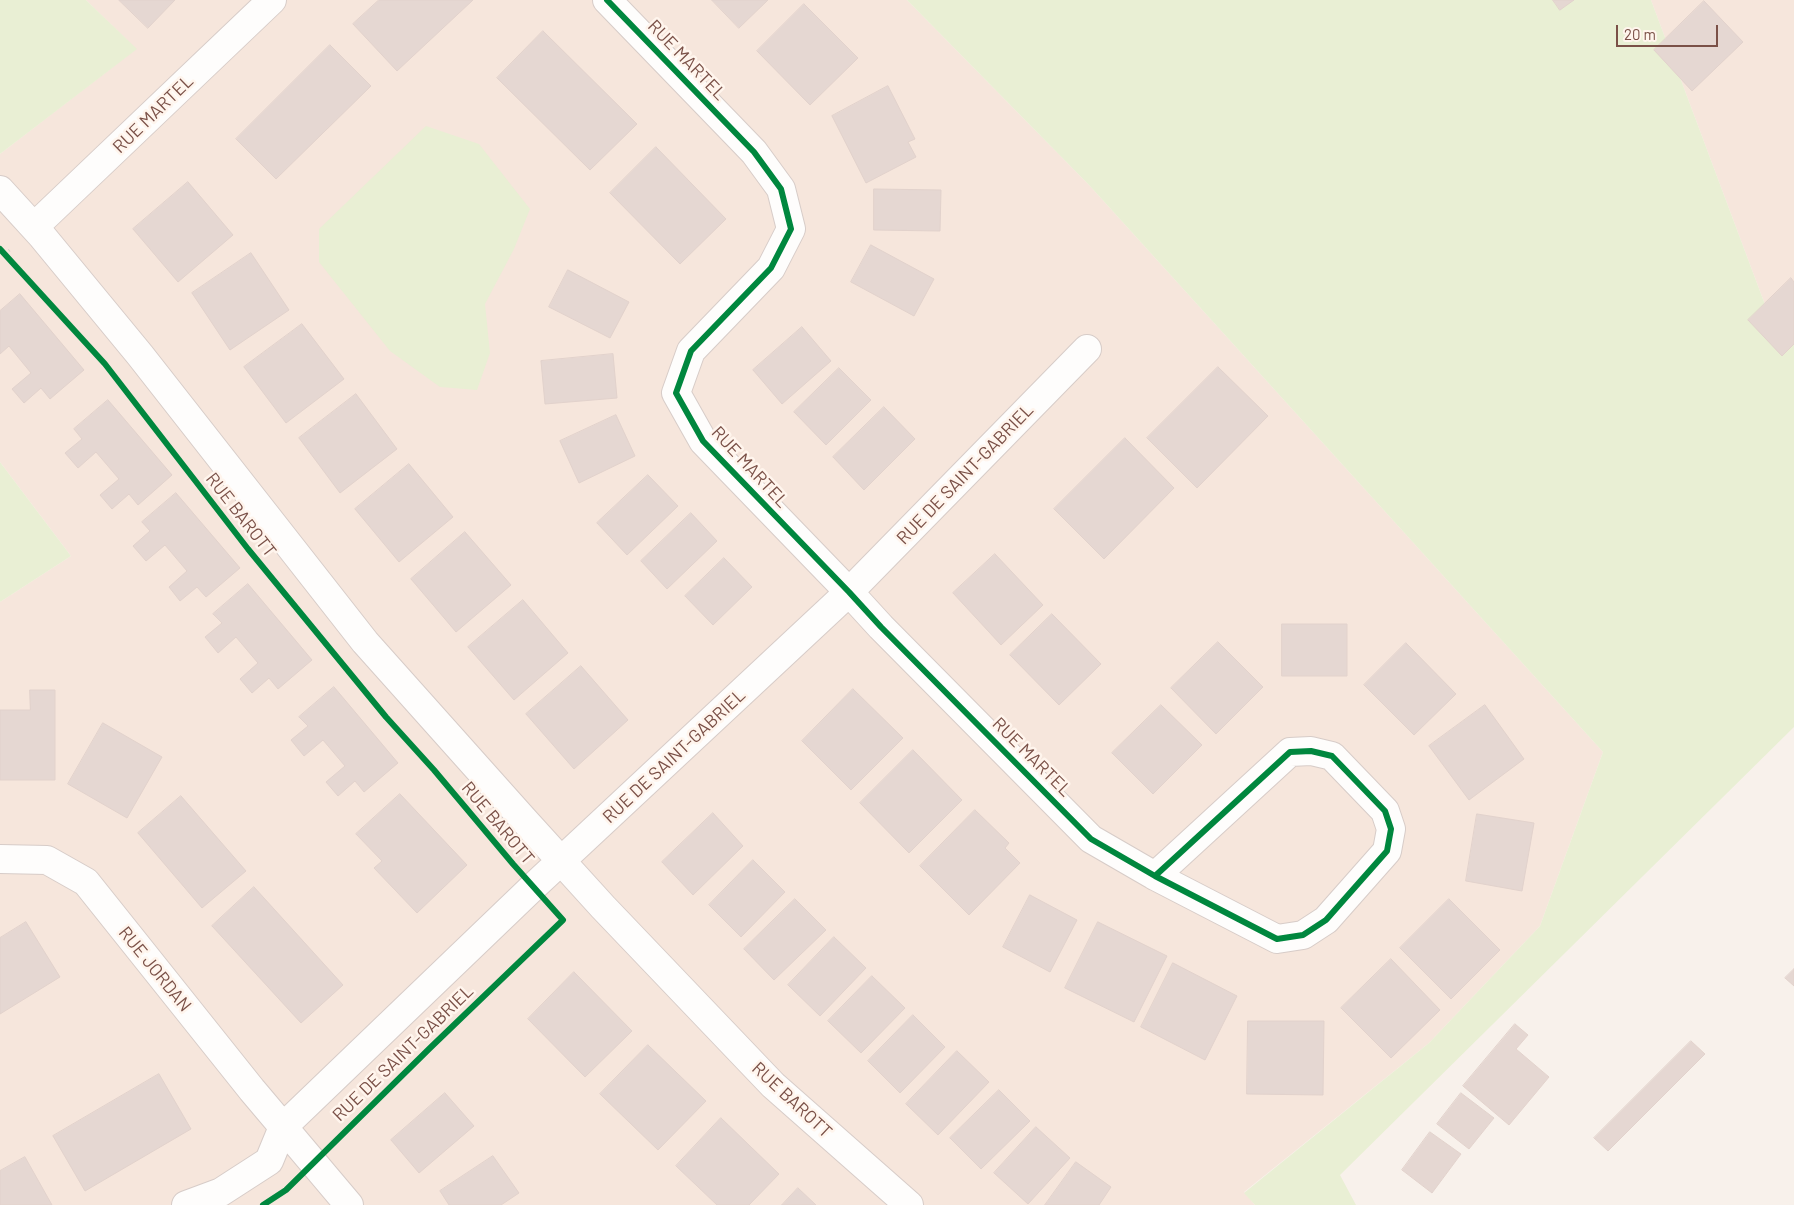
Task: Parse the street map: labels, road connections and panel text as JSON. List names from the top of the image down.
{
  "streets": {
    "street": [
      "RUE MARTEL",
      "RUE DE SAINT-GABRIEL",
      "RUE BAROTT",
      "RUE JORDAN"
    ]
  },
  "crossings": [
    ["RUE MARTEL", "RUE DE SAINT-GABRIEL"],
    ["RUE MARTEL", "RUE BAROTT"],
    ["RUE DE SAINT-GABRIEL", "RUE BAROTT"],
    ["RUE DE SAINT-GABRIEL", "RUE JORDAN"]
  ],
  "scale_bar": "20 m"
}
